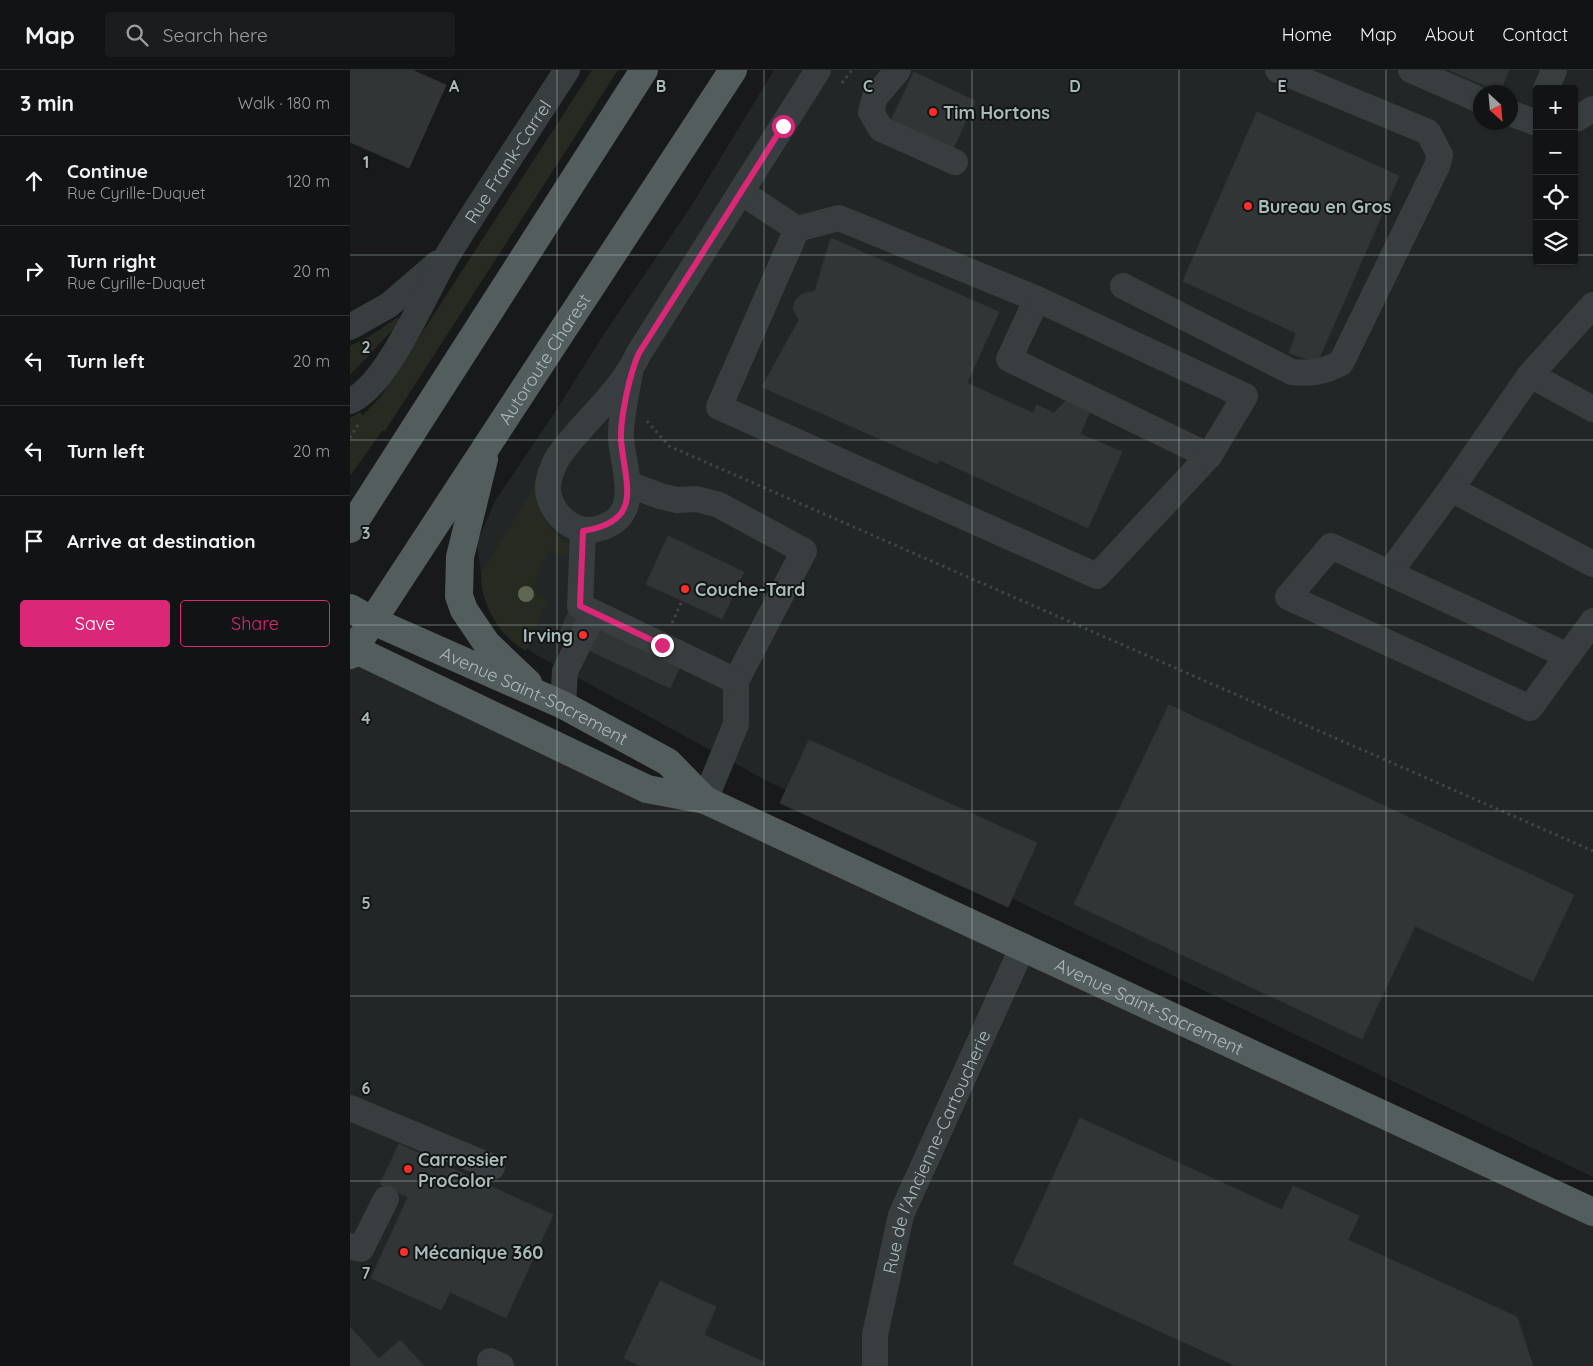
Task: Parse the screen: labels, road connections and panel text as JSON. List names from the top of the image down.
{
  "streets": {
    "main road": ["Autoroute Charest", "Avenue Saint-Sacrement"],
    "street": ["Rue Frank-Carrel", "Rue de l'Ancienne-Cartoucherie"]
  },
  "crossings": [
    ["Autoroute Charest", "Avenue Saint-Sacrement"],
    ["Avenue Saint-Sacrement", "Rue de l'Ancienne-Cartoucherie"]
  ],
  "places": [
    "Tim Hortons",
    "Bureau en Gros",
    "Couche-Tard",
    "Irving",
    "Carrossier ProColor",
    "Mécanique 360"
  ],
  "north": "bottom right",
  "page": {
    "header": "Map",
    "search": "Search here",
    "nav": [
      "Home",
      "Map",
      "About",
      "Contact"
    ],
    "heading": ["3 min", "Walk · 180 m"],
    "map_buttons": ["+", "−"],
    "list": [
      ["Continue", "Rue Cyrille-Duquet", "120 m"],
      ["Turn right", "Rue Cyrille-Duquet", "20 m"],
      ["Turn left", "20 m"],
      ["Turn left", "20 m"],
      "Arrive at destination"
    ],
    "buttons": ["Save", "Share"]
  },
  "grid": {
    "columns": [
      "A",
      "B",
      "C",
      "D",
      "E"
    ],
    "rows": [
      "1",
      "2",
      "3",
      "4",
      "5",
      "6",
      "7"
    ]
  }
}
